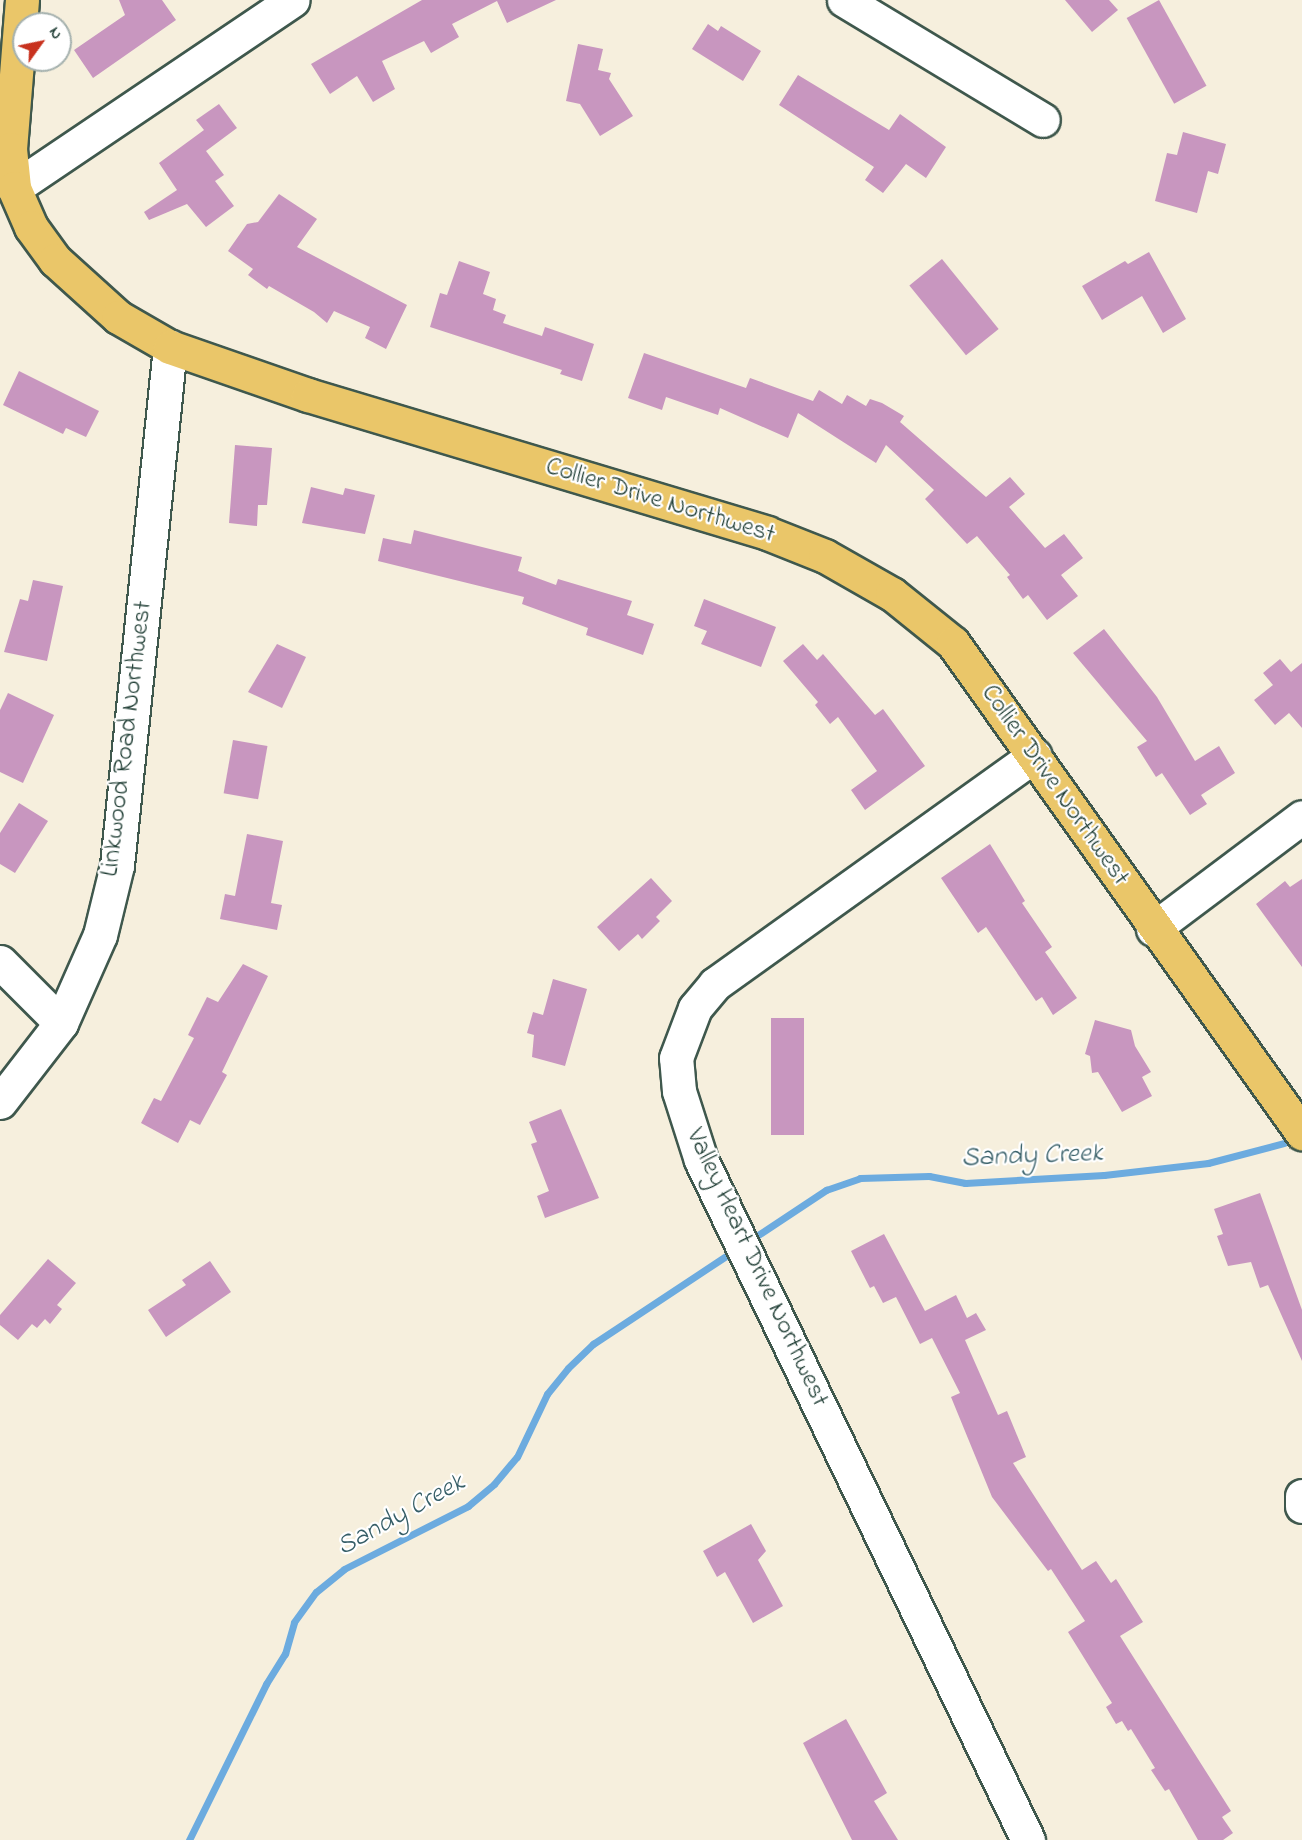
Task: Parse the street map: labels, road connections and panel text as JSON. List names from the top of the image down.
{
  "streets": {
    "main road": ["Collier Drive Northwest"],
    "street": ["Linkwood Road Northwest", "Valley Heart Drive Northwest"]
  },
  "crossings": [
    ["Collier Drive Northwest", "Linkwood Road Northwest"],
    ["Collier Drive Northwest", "Valley Heart Drive Northwest"]
  ],
  "water": ["Sandy Creek"],
  "north": "top right"
}
